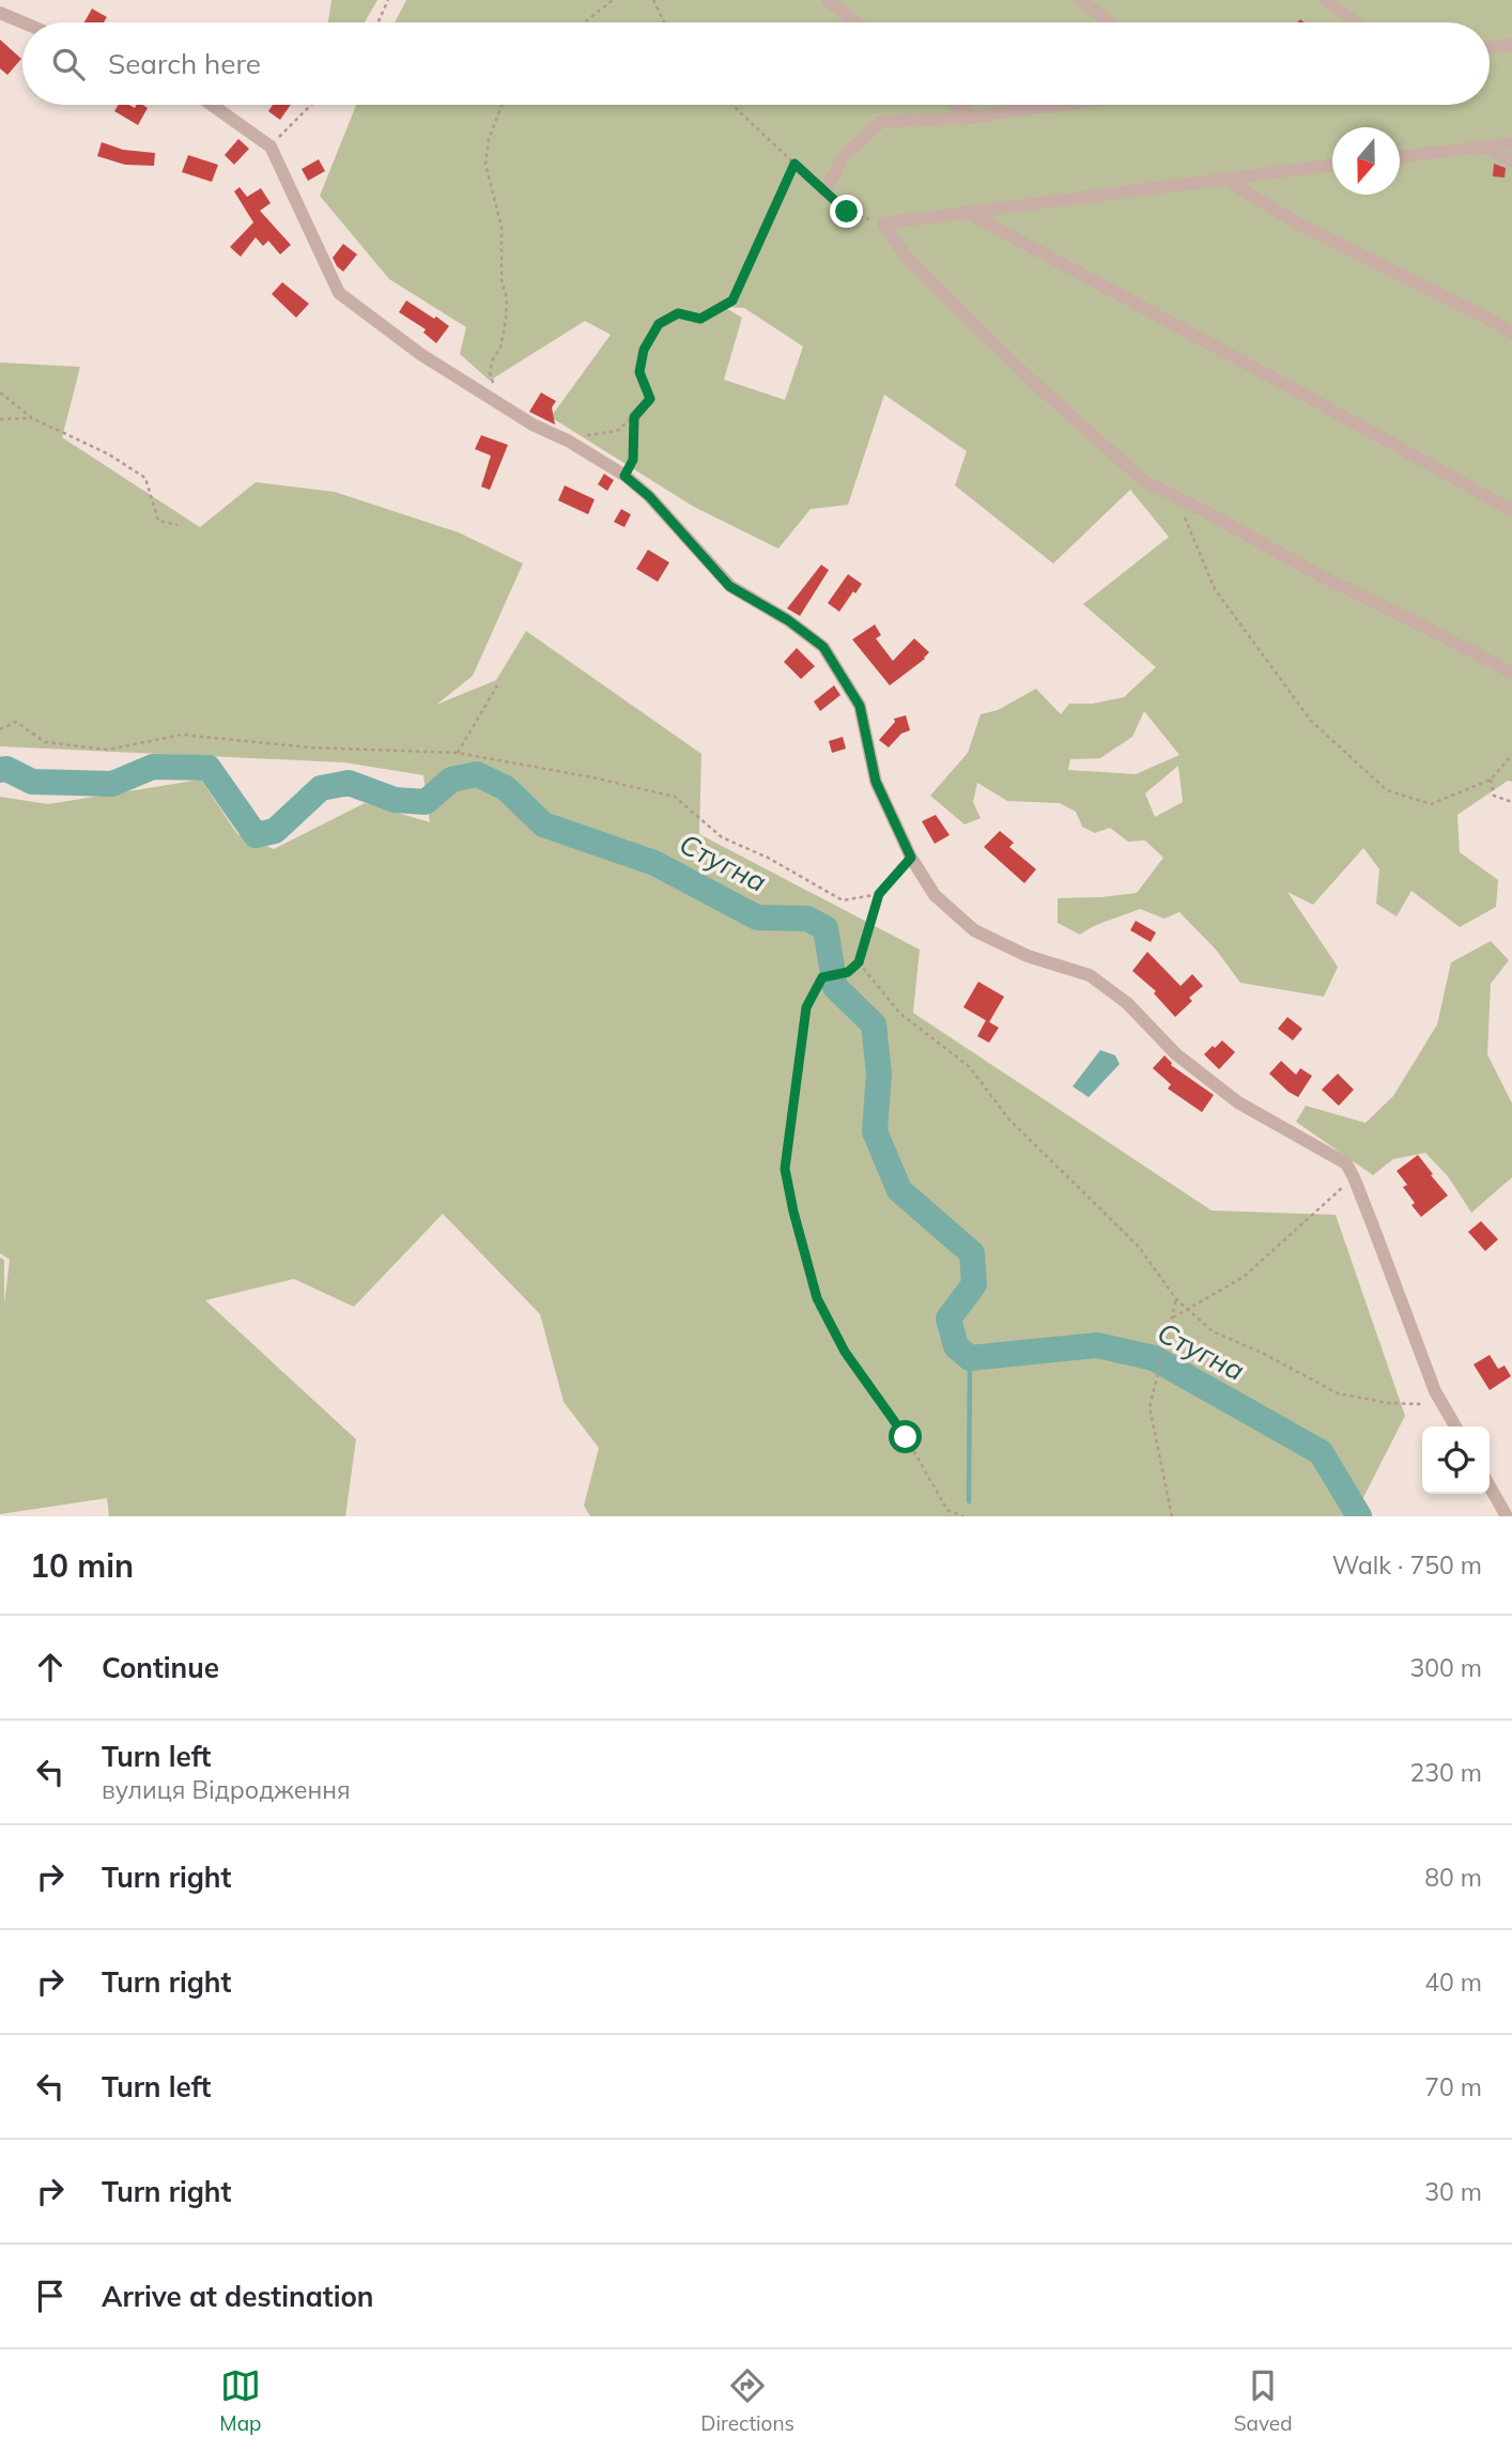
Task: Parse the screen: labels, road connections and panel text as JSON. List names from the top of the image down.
{
  "water": ["Стугна"],
  "north": "bottom",
  "page": {
    "search": "Search here",
    "heading": ["10 min", "Walk · 750 m"],
    "list": [
      ["Continue", "300 m"],
      ["Turn left", "вулиця Відродження", "230 m"],
      ["Turn right", "80 m"],
      ["Turn right", "40 m"],
      ["Turn left", "70 m"],
      ["Turn right", "30 m"],
      "Arrive at destination"
    ],
    "nav": ["Map", "Directions", "Saved"]
  }
}
